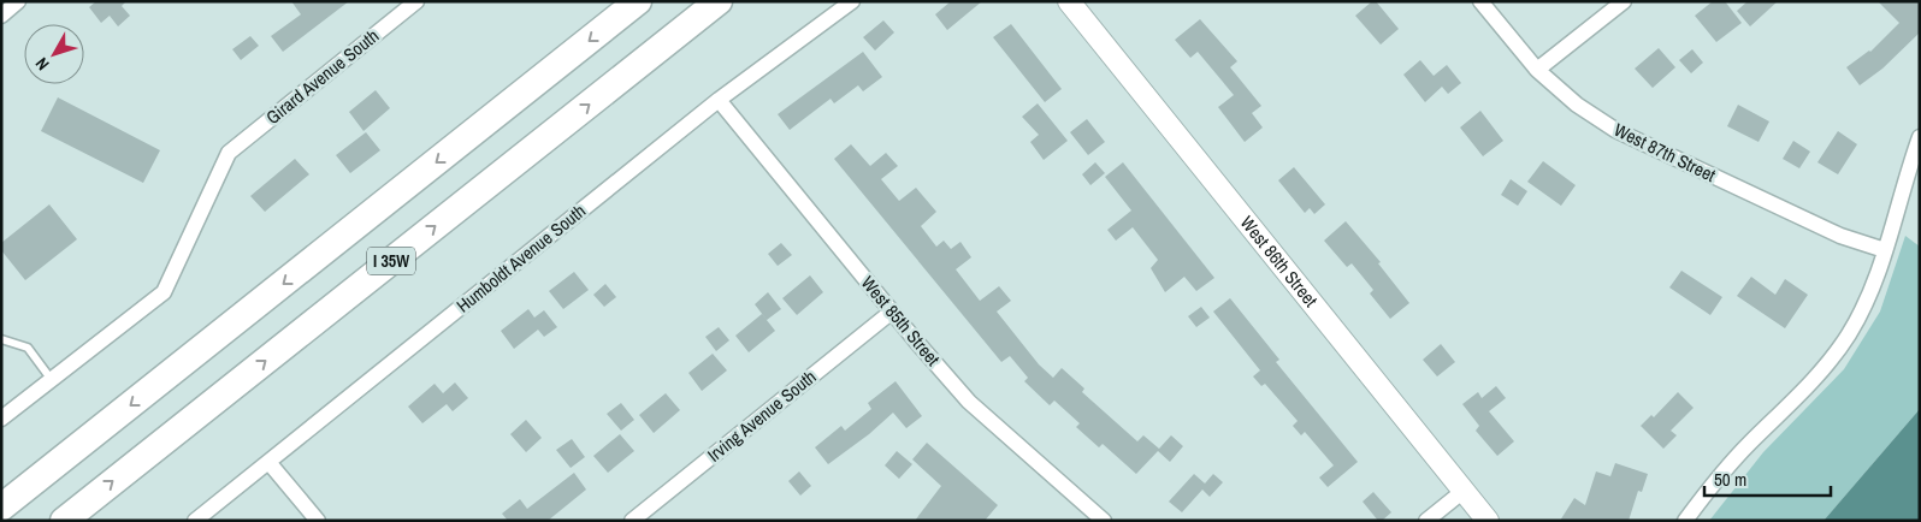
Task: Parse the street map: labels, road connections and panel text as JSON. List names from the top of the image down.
{
  "streets": {
    "highway": ["I 35W"],
    "street": [
      "Girard Avenue South",
      "West 87th Street",
      "Humboldt Avenue South",
      "West 86th Street",
      "West 85th Street",
      "Irving Avenue South"
    ]
  },
  "crossings": [
    ["Humboldt Avenue South", "West 85th Street"],
    ["West 85th Street", "Irving Avenue South"]
  ],
  "scale_bar": "50 m",
  "north": "bottom left"
}
